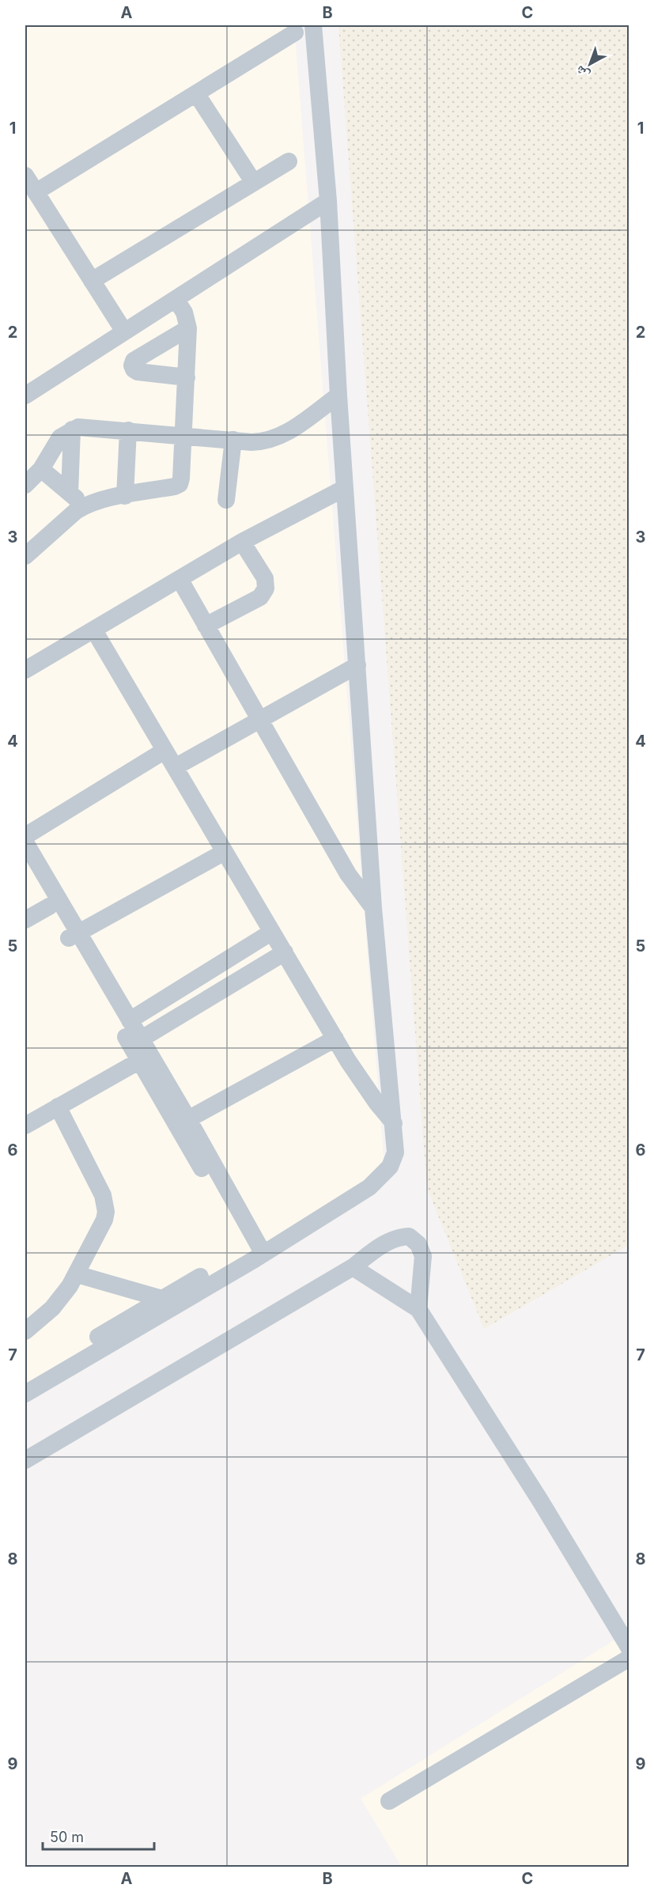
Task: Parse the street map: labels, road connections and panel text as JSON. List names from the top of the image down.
{
  "scale_bar": "50 m",
  "north": "bottom left",
  "grid": {
    "columns": ["A", "B", "C"],
    "rows": [
      "1",
      "2",
      "3",
      "4",
      "5",
      "6",
      "7",
      "8",
      "9"
    ]
  }
}
